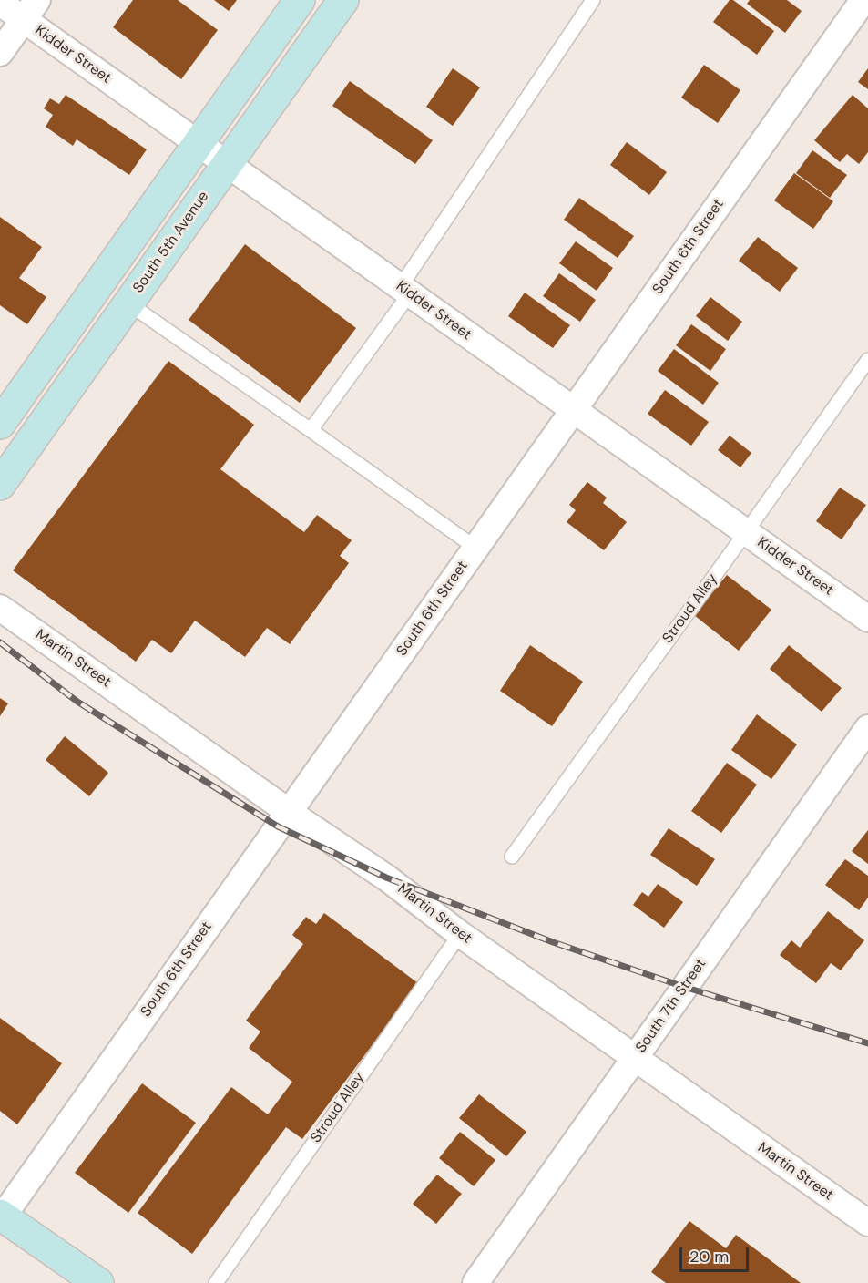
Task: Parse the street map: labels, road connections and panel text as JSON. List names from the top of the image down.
{
  "streets": {
    "street": [
      "Kidder Street",
      "South 5th Avenue",
      "South 6th Street",
      "Martin Street",
      "South 7th Street"
    ],
    "lane": ["Stroud Alley"]
  },
  "crossings": [
    ["Kidder Street", "South 5th Avenue"],
    ["Kidder Street", "South 6th Street"],
    ["Kidder Street", "Stroud Alley"],
    ["South 6th Street", "Martin Street"],
    ["Stroud Alley", "Martin Street"],
    ["Martin Street", "South 7th Street"]
  ],
  "scale_bar": "20 m"
}
